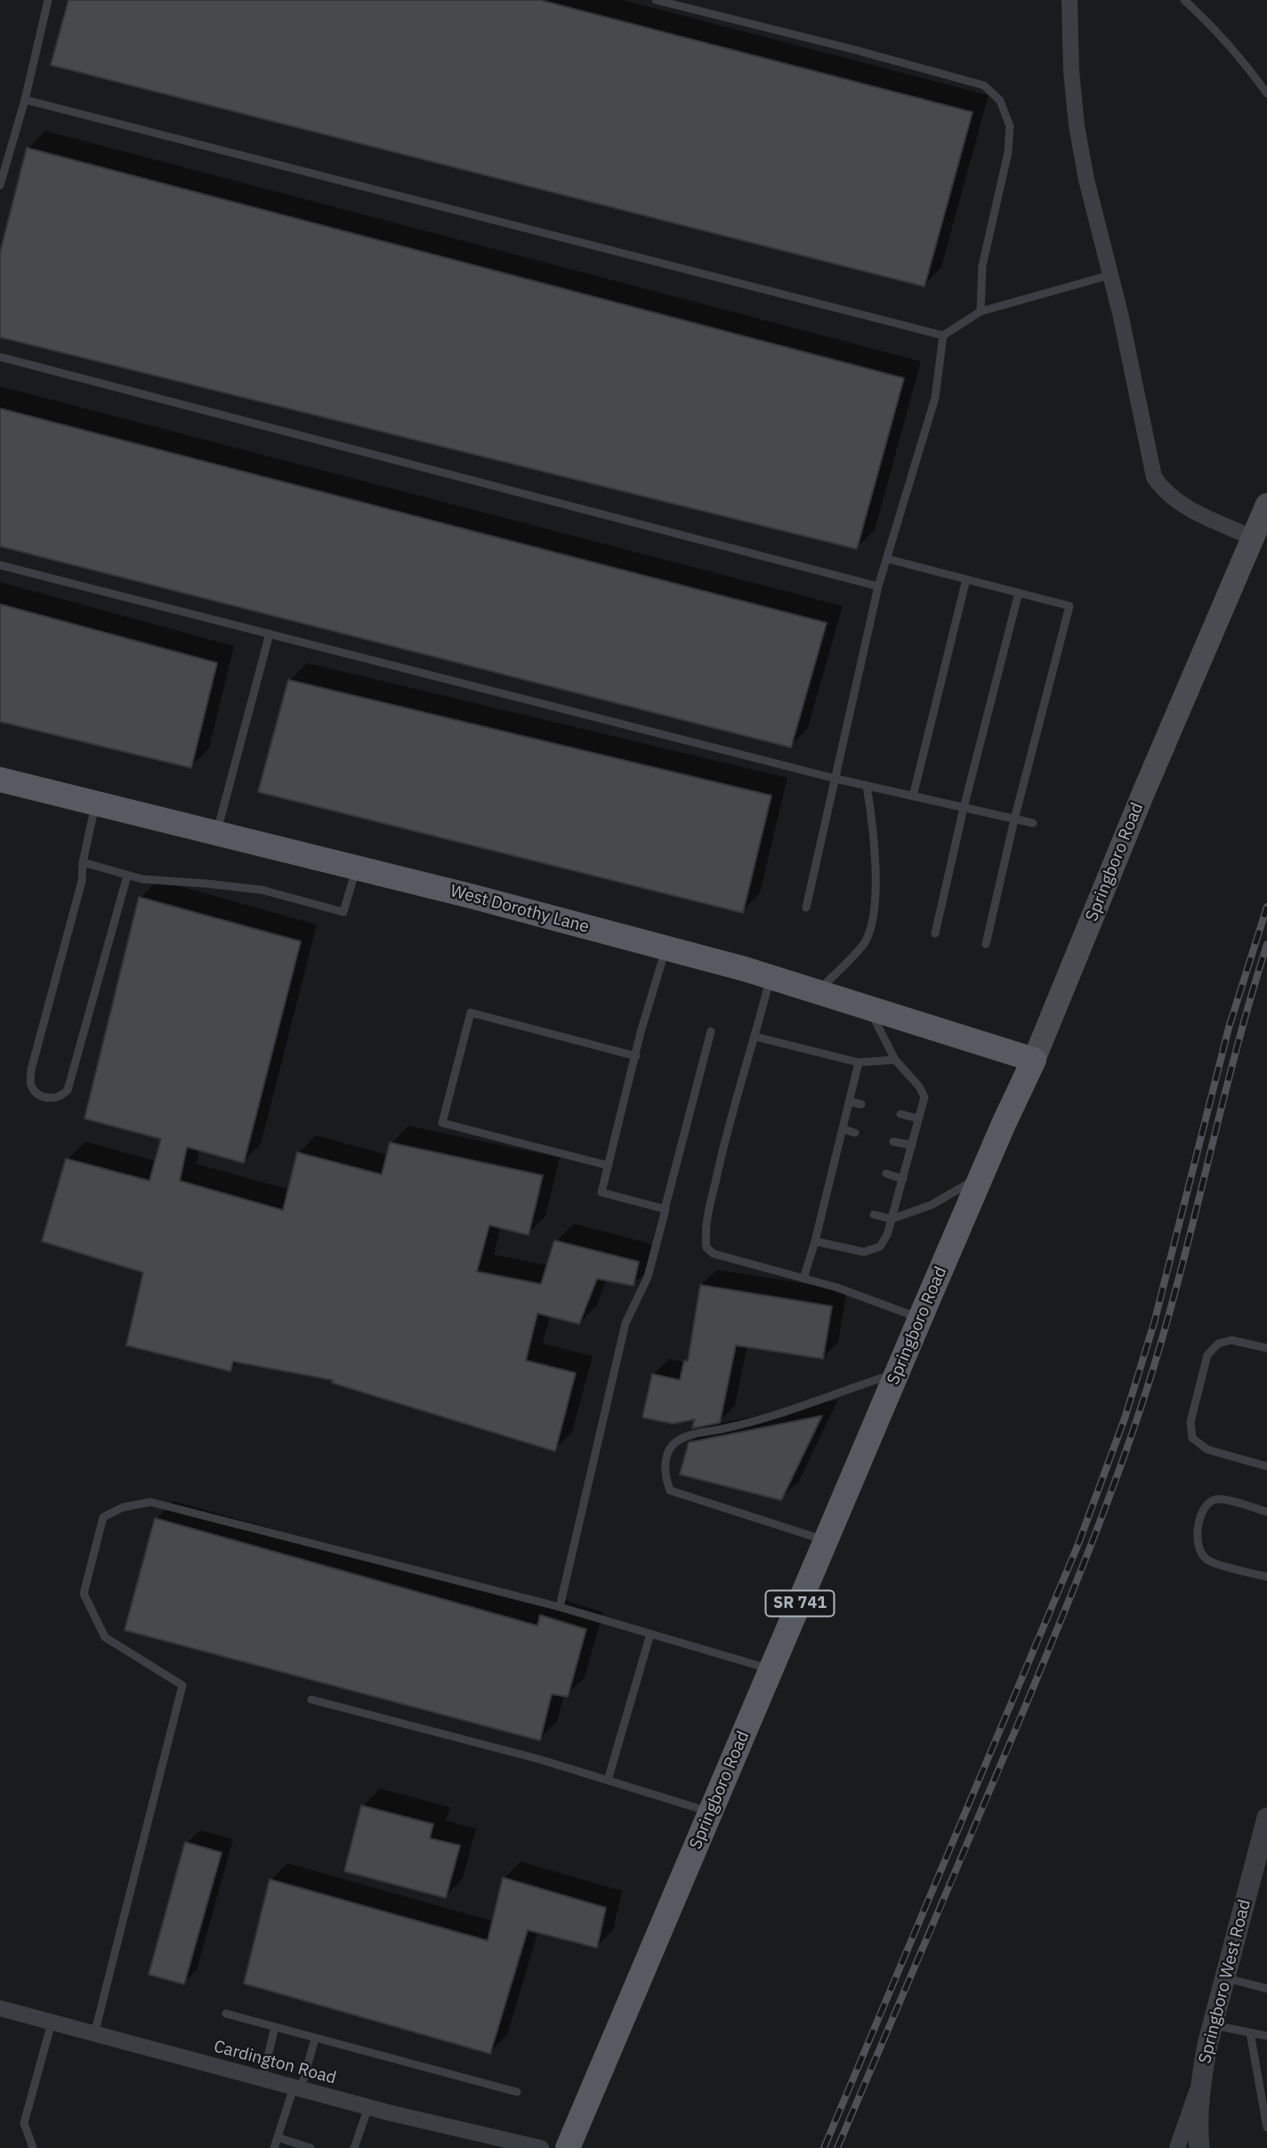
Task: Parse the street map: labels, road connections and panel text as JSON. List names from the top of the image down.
{
  "streets": {
    "main road": ["Springboro Road", "West Dorothy Lane", "SR 741"],
    "street": ["Springboro West Road", "Cardington Road"]
  },
  "crossings": [
    ["Springboro Road", "West Dorothy Lane"]
  ]
}
